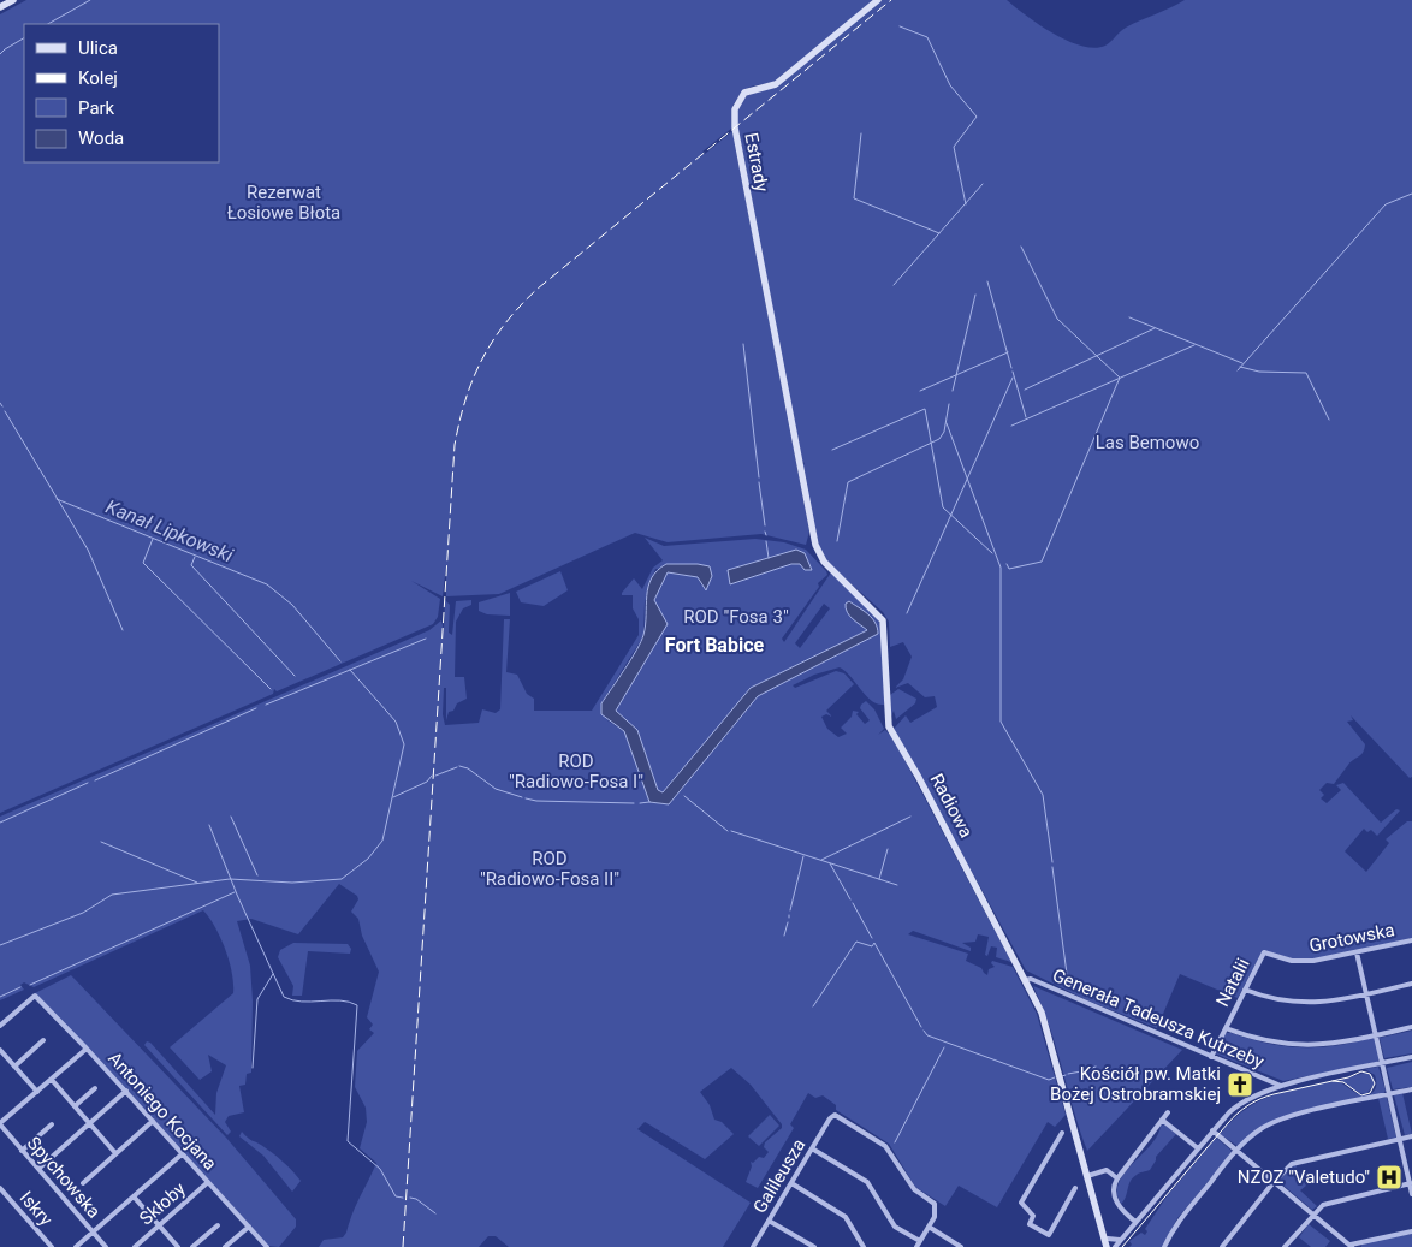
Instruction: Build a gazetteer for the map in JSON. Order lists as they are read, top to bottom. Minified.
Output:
{"streets":{"main road":["Estrady","Radiowa"],"street":["Grotowska","Natalii","Generała Tadeusza Kutrzeby","Antoniego Kocjana","Galileusza","Spychowska","Skłoby","Iskry"]},"crossings":[["Estrady","Radiowa"],["Radiowa","Generała Tadeusza Kutrzeby"],["Grotowska","Natalii"],["Natalii","Generała Tadeusza Kutrzeby"],["Antoniego Kocjana","Skłoby"]],"districts":["Fort Babice"],"water":["Kanał Lipkowski"],"parks":["Rezerwat Łosiowe Błota","Las Bemowo","ROD \"Fosa 3\"","ROD \"Radiowo-Fosa I\"","ROD \"Radiowo-Fosa II\""],"places":{"church":["Kościół pw. Matki Bożej Ostrobramskiej"],"hospital":["NZOZ \"Valetudo\""]},"legend":["Ulica","Kolej","Park","Woda"]}
